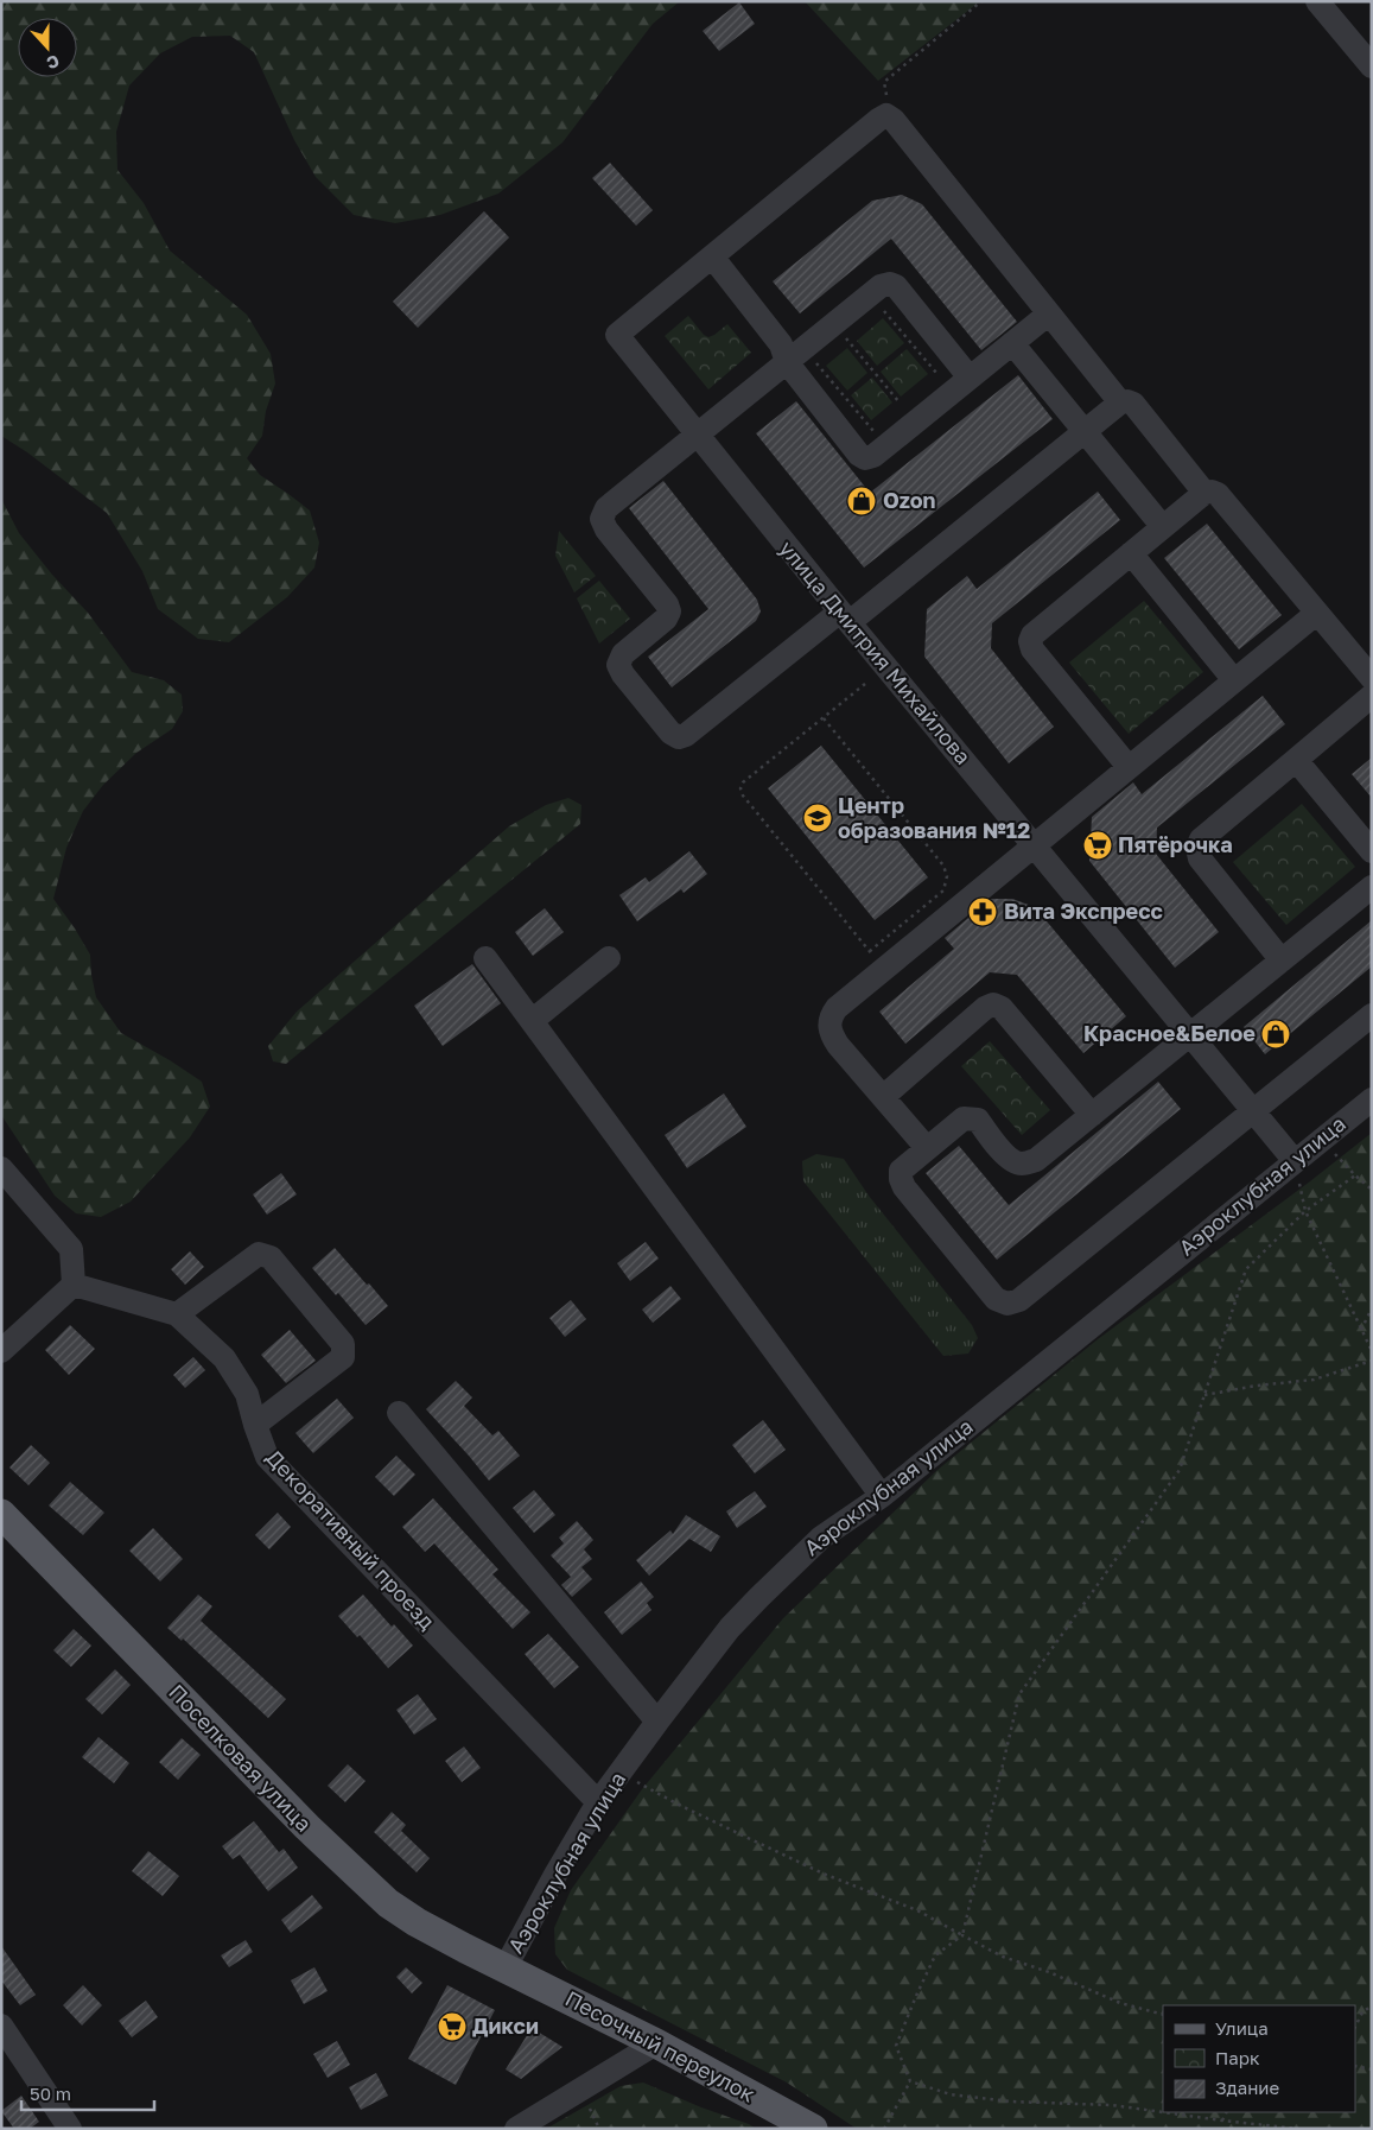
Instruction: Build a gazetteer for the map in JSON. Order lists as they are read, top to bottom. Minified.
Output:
{"streets":{"main road":["Поселковая улица","Песочный переулок"],"street":["улица Дмитрия Михайлова","Аэроклубная улица","Декоративный проезд"]},"crossings":[["улица Дмитрия Михайлова","Аэроклубная улица"],["Аэроклубная улица","Декоративный проезд"],["Аэроклубная улица","Поселковая улица"],["Аэроклубная улица","Песочный переулок"],["Поселковая улица","Песочный переулок"]],"places":{"shop":["Ozon","Красное&Белое"],"school or university":["Центр образования №12"],"supermarket":["Пятёрочка","Дикси"],"pharmacy":["Вита Экспресс"]},"legend":["Улица","Парк","Здание"],"scale_bar":"50 m","north":"bottom"}
